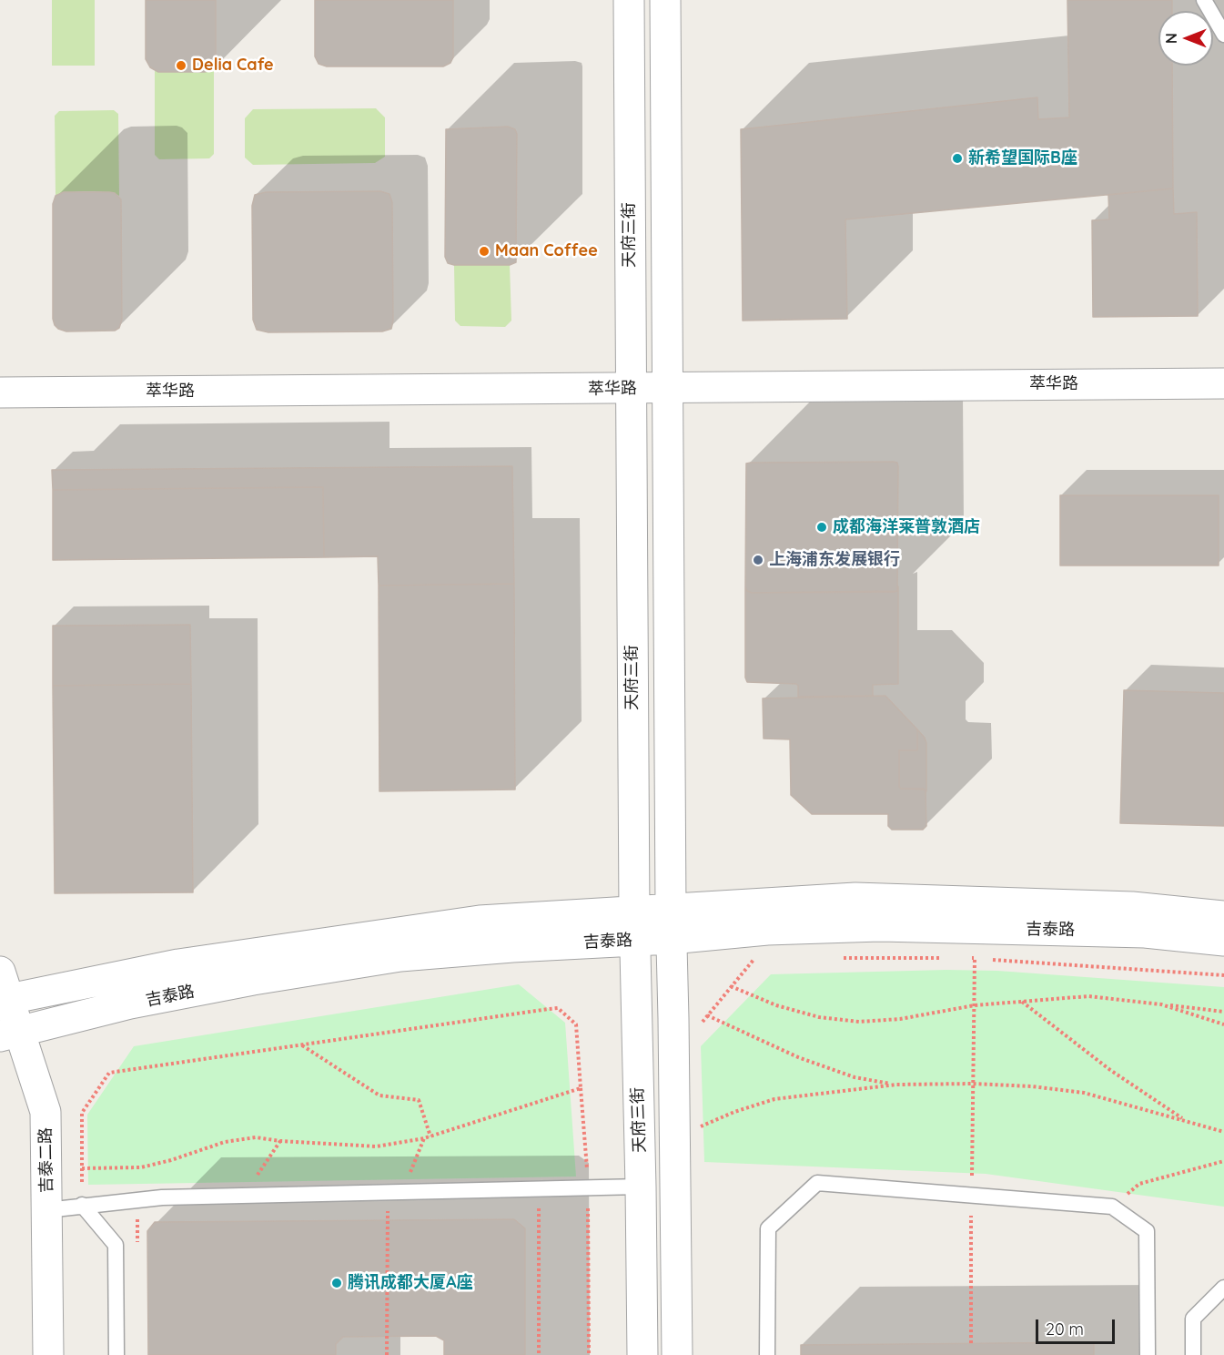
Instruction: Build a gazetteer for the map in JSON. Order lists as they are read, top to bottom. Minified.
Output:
{"streets":{"street":["天府三街","萃华路","吉泰路","吉泰二路"]},"crossings":[["天府三街","萃华路"],["天府三街","吉泰路"],["吉泰路","吉泰二路"]],"places":["Delia Cafe","新希望国际B座","Maan Coffee","成都海洋莱普敦酒店","上海浦东发展银行","腾讯成都大厦A座"],"scale_bar":"20 m","north":"left"}
